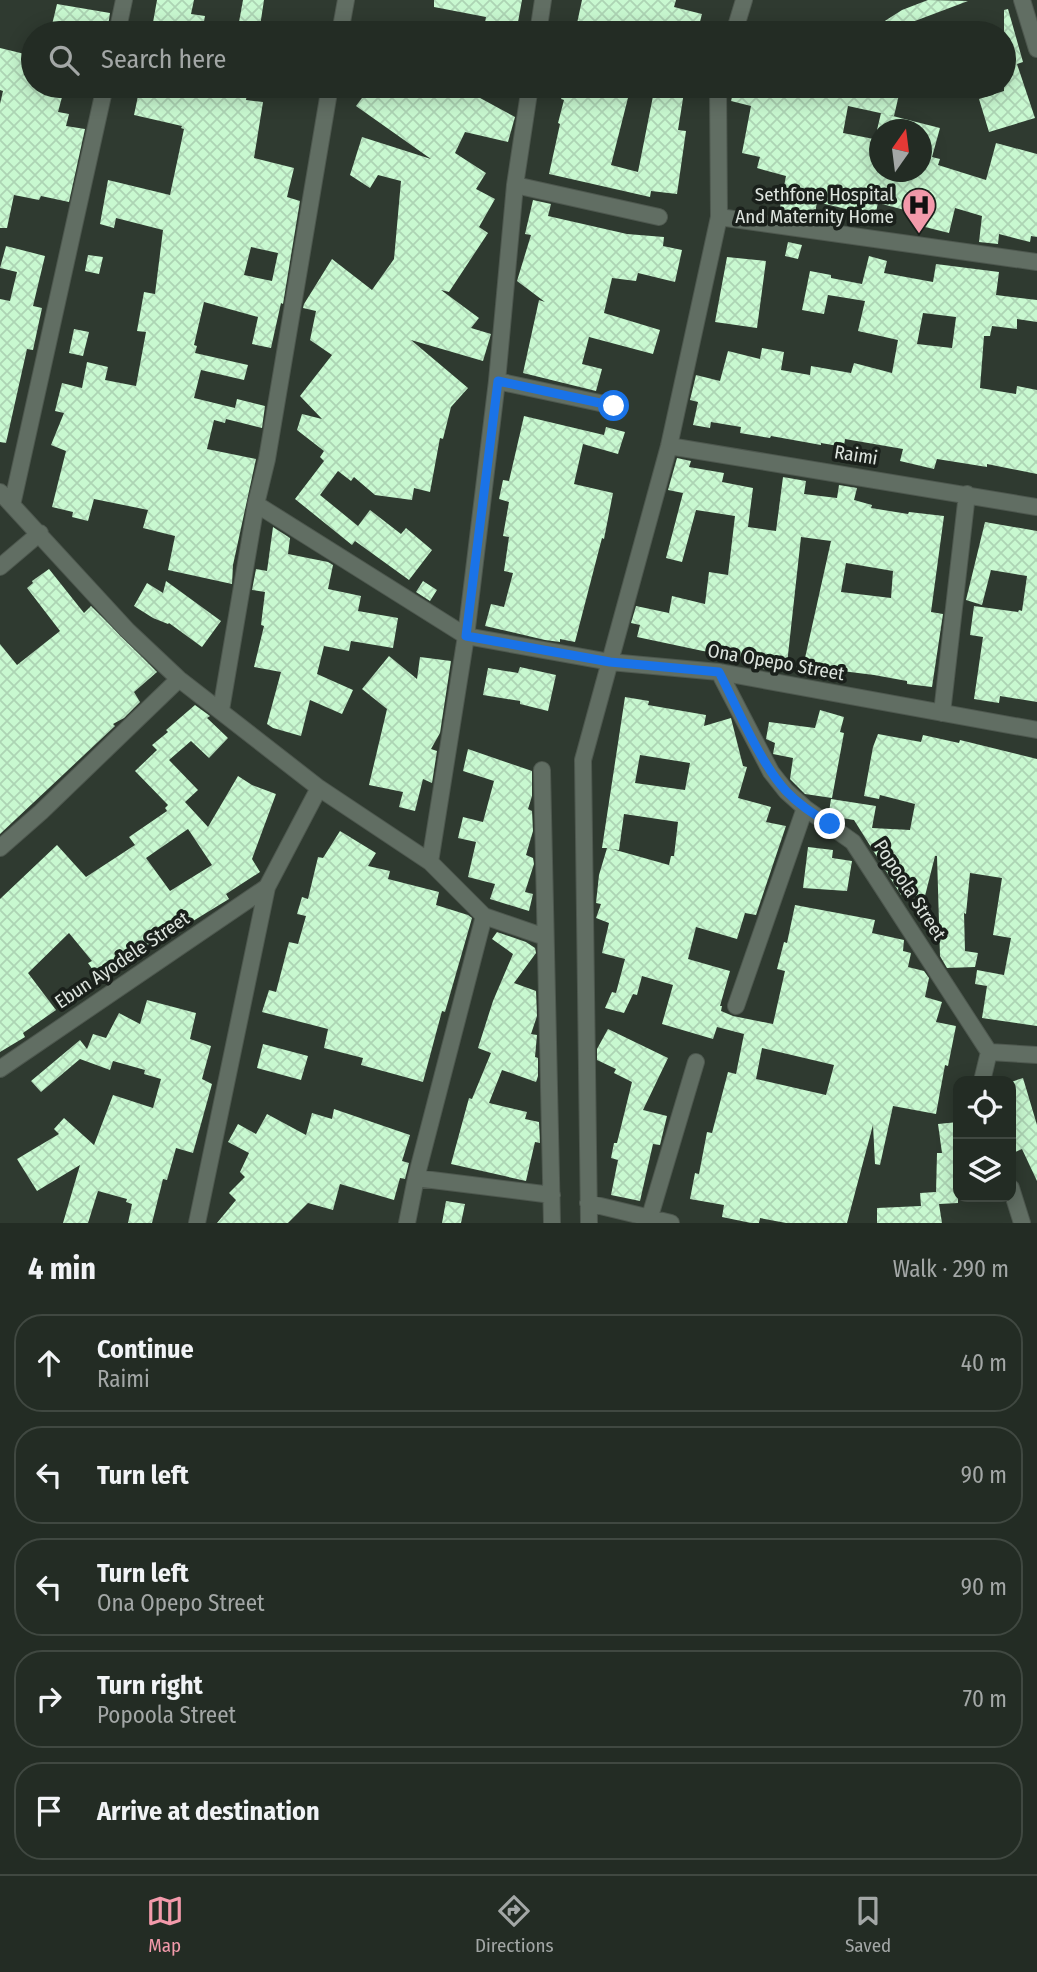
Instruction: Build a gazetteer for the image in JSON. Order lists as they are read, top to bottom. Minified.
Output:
{"streets":{"street":["Raimi","Ona Opepo Street","Popoola Street","Ebun Ayodele Street"]},"crossings":[["Ona Opepo Street","Popoola Street"]],"places":{"hospital":["Sethfone Hospital And Maternity Home"]},"north":"top","page":{"search":"Search here","heading":["4 min","Walk · 290 m"],"list":[["Continue","Raimi","40 m"],["Turn left","90 m"],["Turn left","Ona Opepo Street","90 m"],["Turn right","Popoola Street","70 m"],"Arrive at destination"],"nav":["Map","Directions","Saved"]}}
